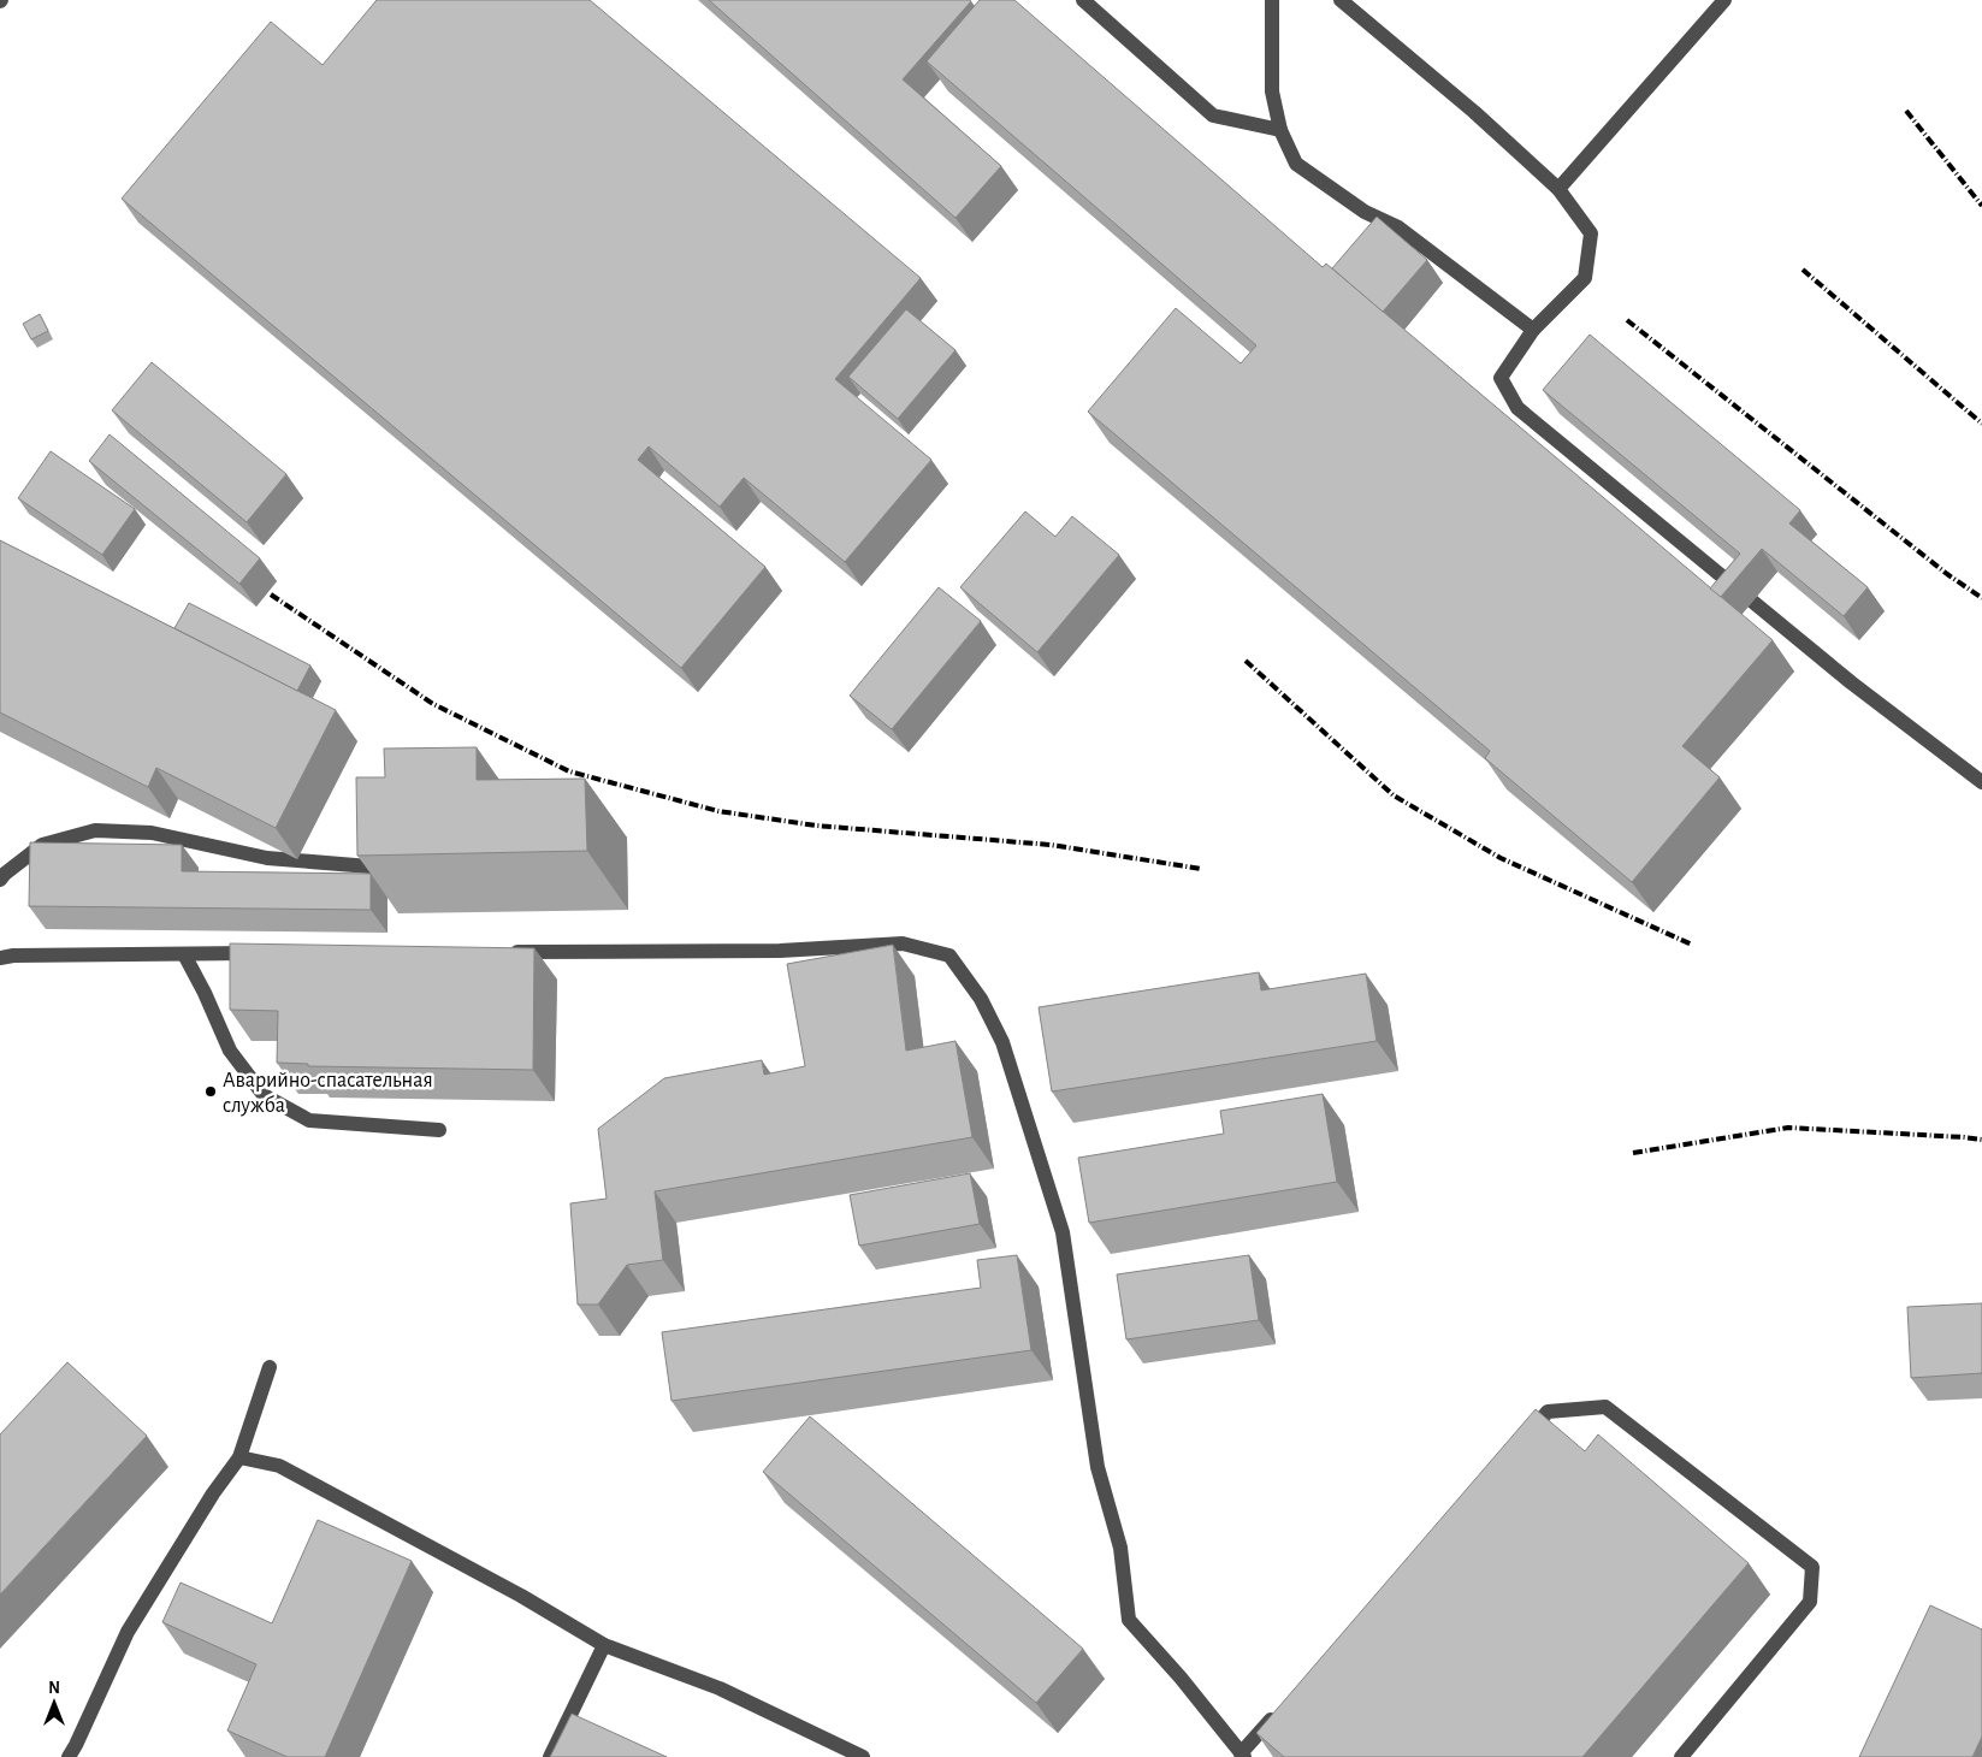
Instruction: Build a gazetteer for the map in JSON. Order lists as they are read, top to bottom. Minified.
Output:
{"places":["Аварийно-спасательная служба"],"north":"top"}
